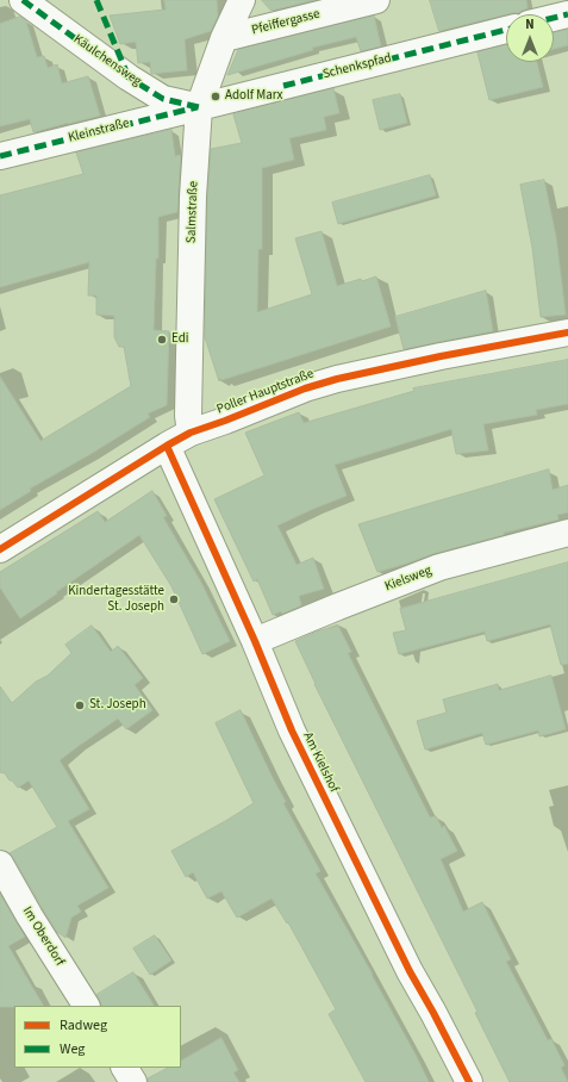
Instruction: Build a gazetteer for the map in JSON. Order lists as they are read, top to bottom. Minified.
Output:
{"streets":{"street":["Pfeiffergasse","Käulchensweg","Schenkspfad","Kleinstraße","Salmstraße","Poller Hauptstraße","Kielsweg","Am Kielshof","Im Oberdorf"]},"crossings":[["Pfeiffergasse","Salmstraße"],["Käulchensweg","Schenkspfad"],["Käulchensweg","Kleinstraße"],["Käulchensweg","Salmstraße"],["Schenkspfad","Kleinstraße"],["Schenkspfad","Salmstraße"],["Kleinstraße","Salmstraße"],["Salmstraße","Poller Hauptstraße"],["Poller Hauptstraße","Am Kielshof"],["Kielsweg","Am Kielshof"]],"places":["Adolf Marx","Edi","Kindertagesstätte St. Joseph","St. Joseph"],"legend":["Radweg","Weg"],"north":"top"}
